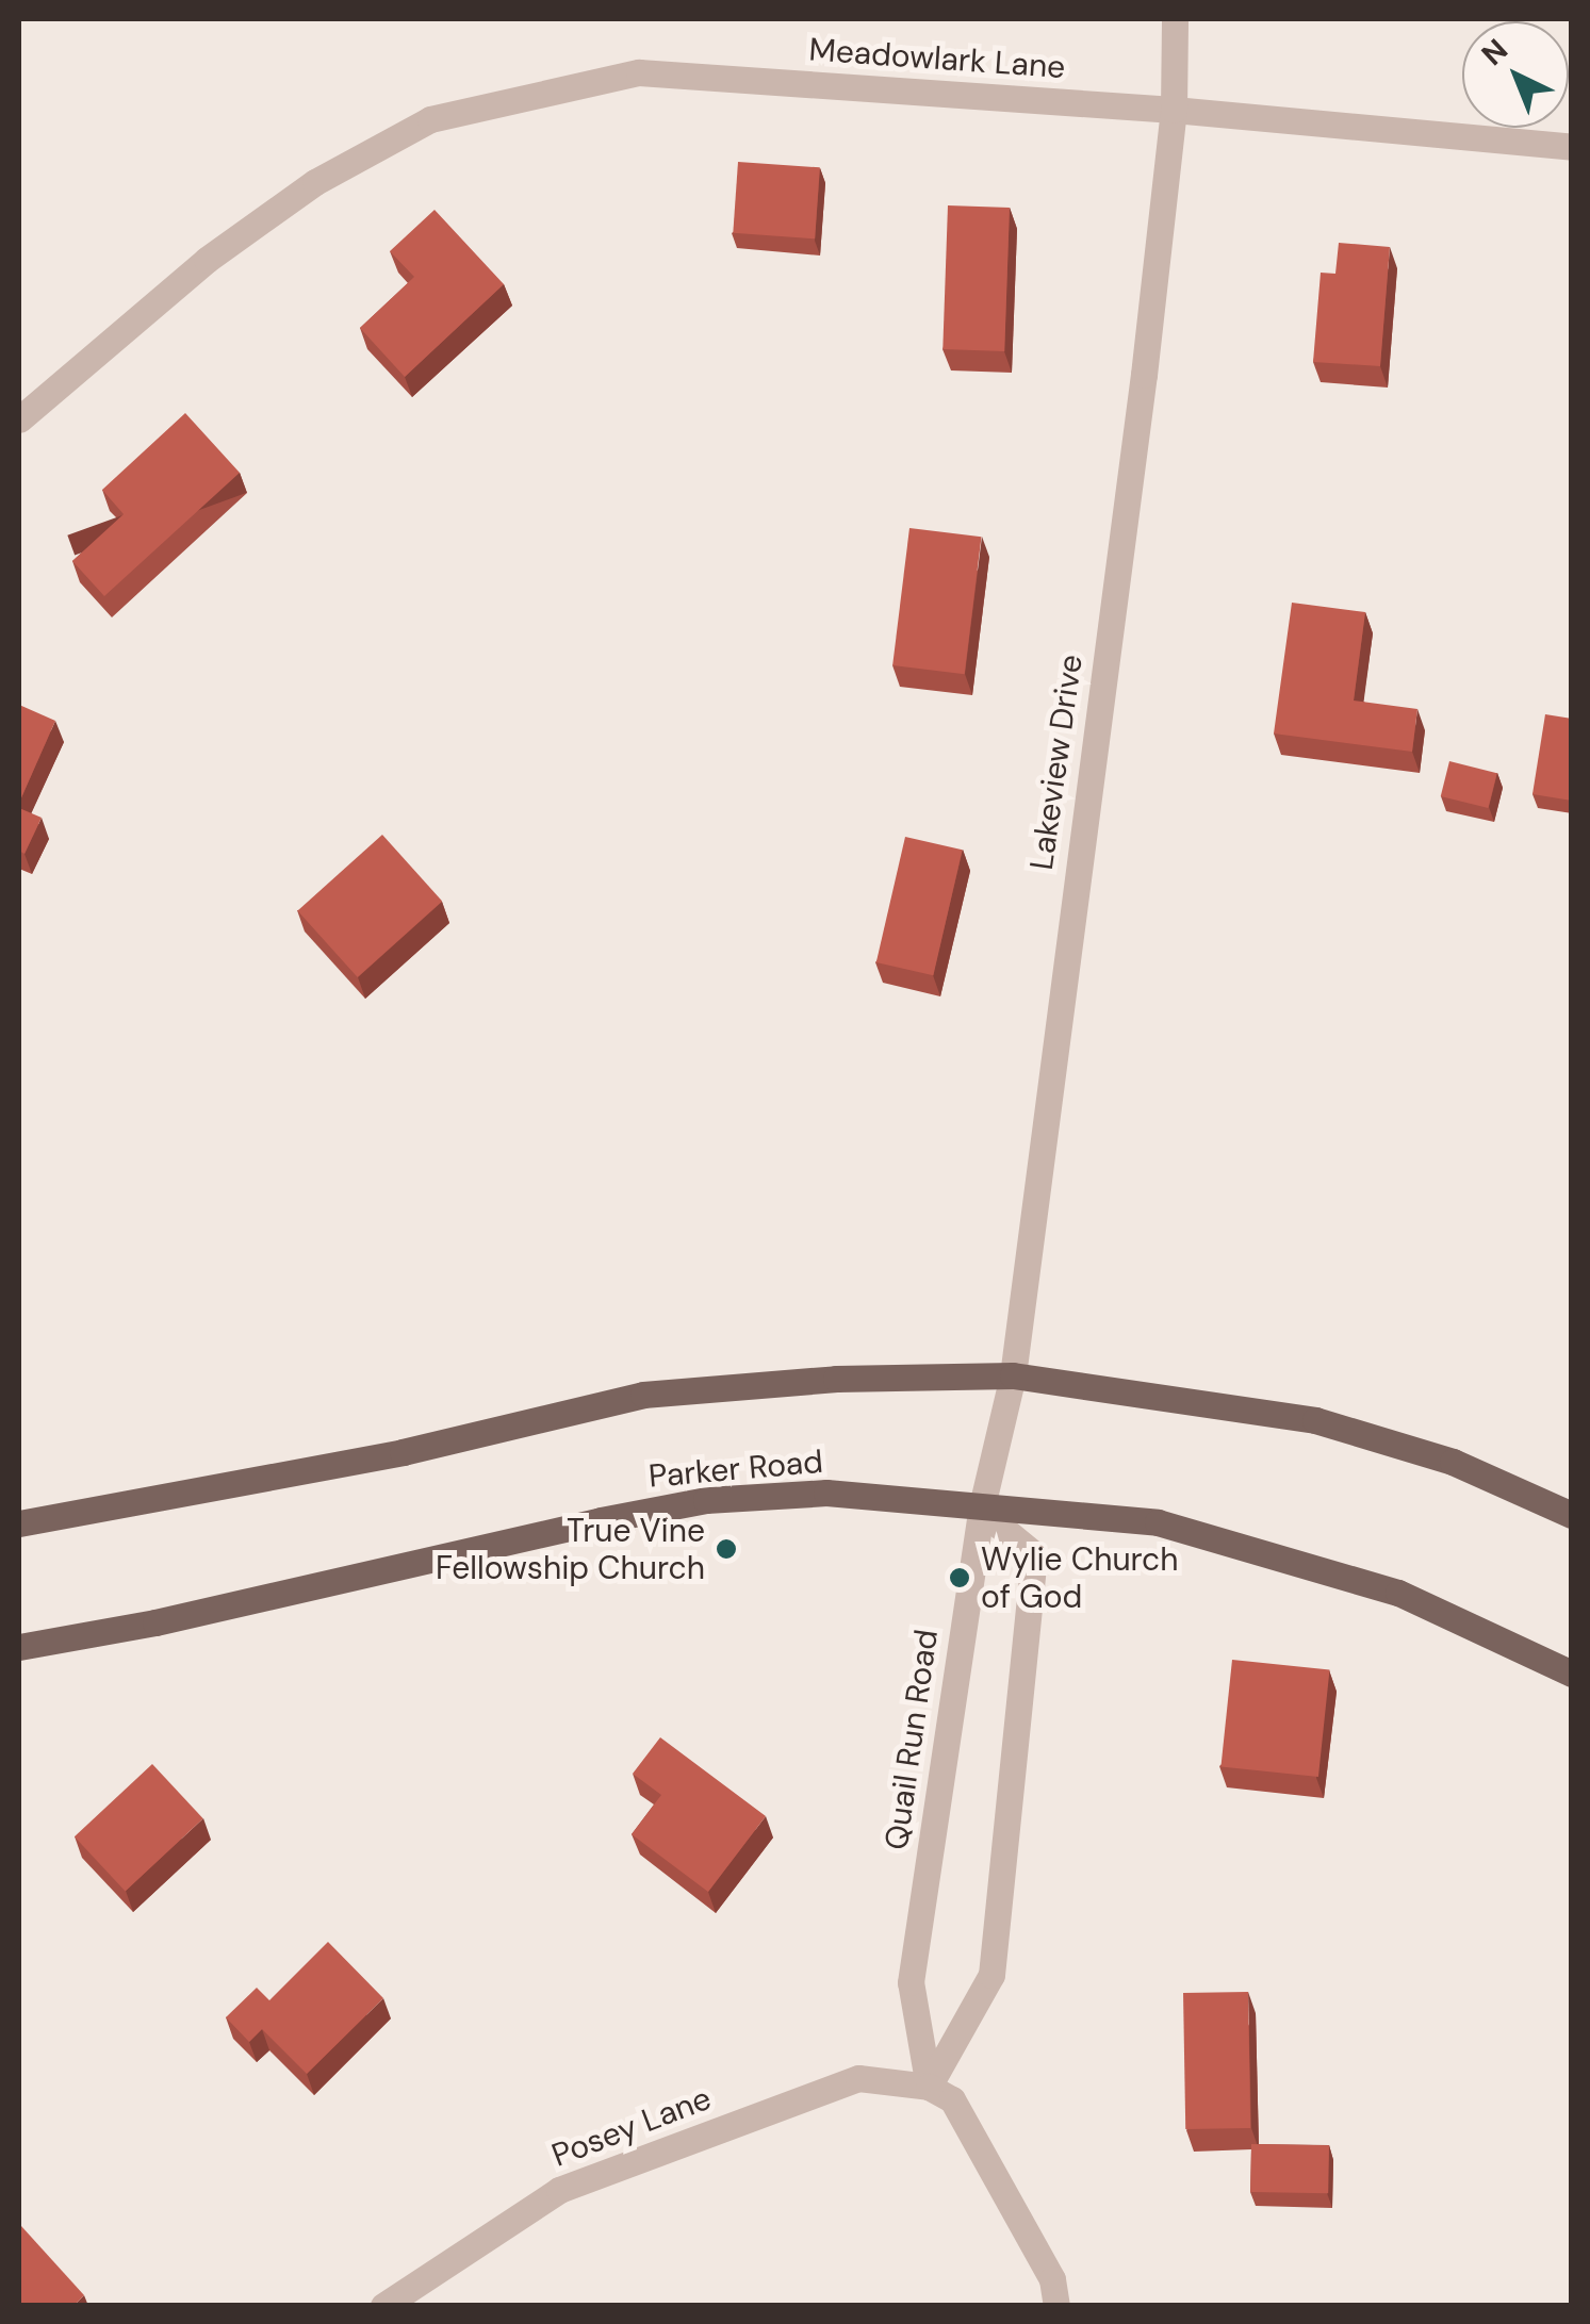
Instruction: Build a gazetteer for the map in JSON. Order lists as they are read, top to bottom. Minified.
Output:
{"streets":{"main road":["Parker Road"],"street":["Meadowlark Lane","Lakeview Drive","Quail Run Road","Posey Lane"]},"crossings":[["Meadowlark Lane","Lakeview Drive"],["Lakeview Drive","Parker Road"],["Lakeview Drive","Quail Run Road"],["Parker Road","Quail Run Road"],["Quail Run Road","Posey Lane"]],"places":["True Vine Fellowship Church","Wylie Church of God"],"north":"top left"}
